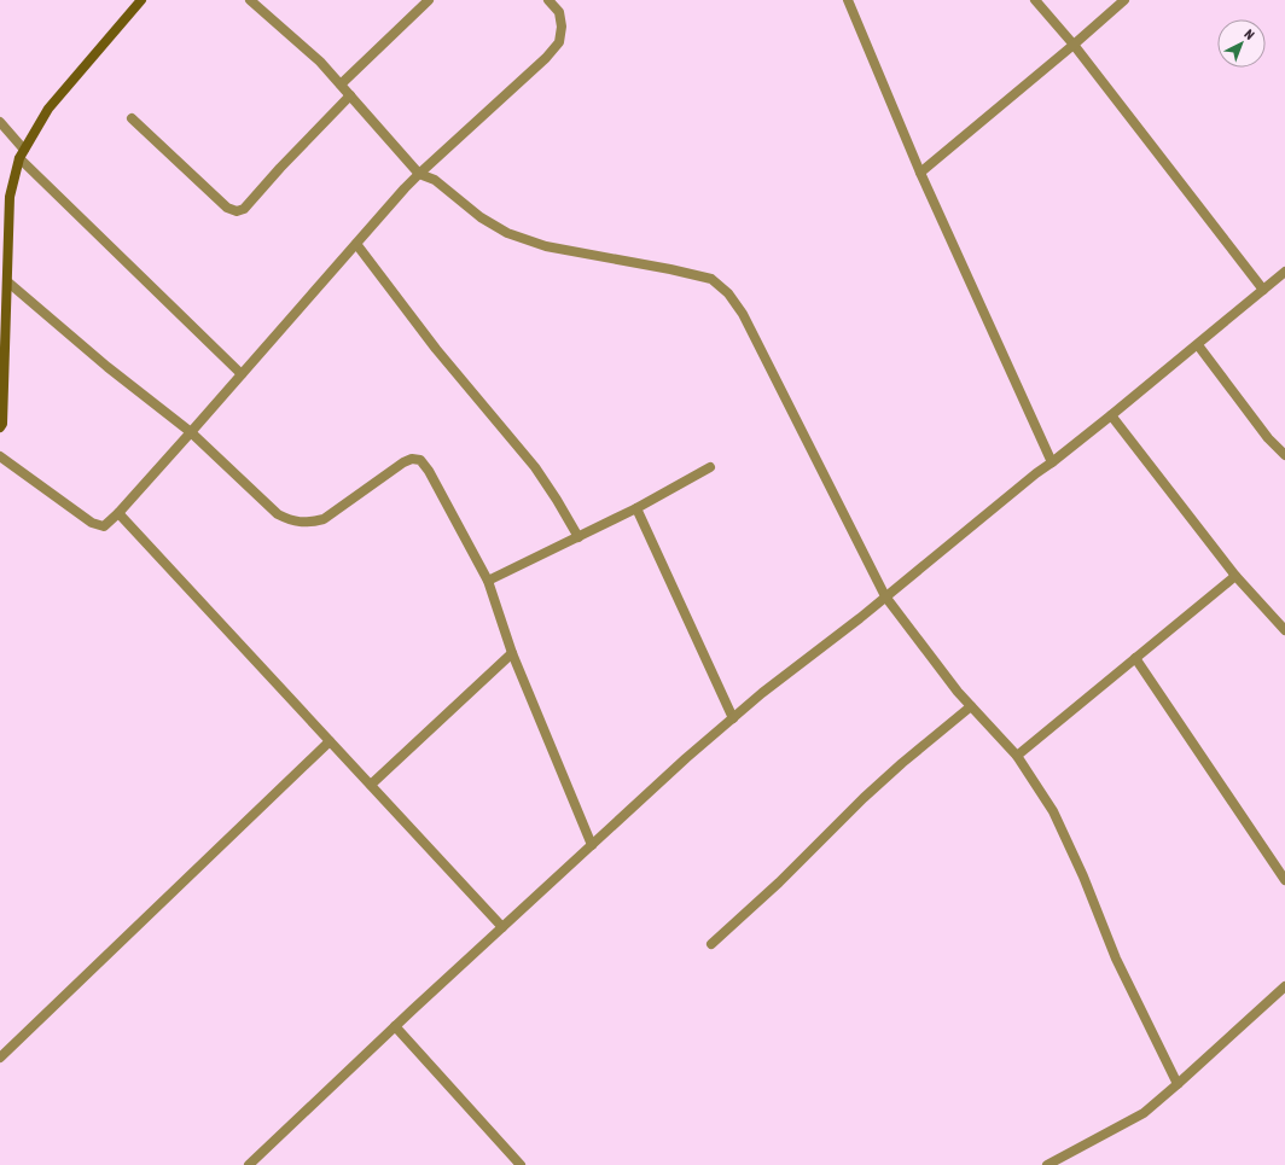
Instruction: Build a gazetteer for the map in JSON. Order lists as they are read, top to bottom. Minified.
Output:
{"north":"top right"}
